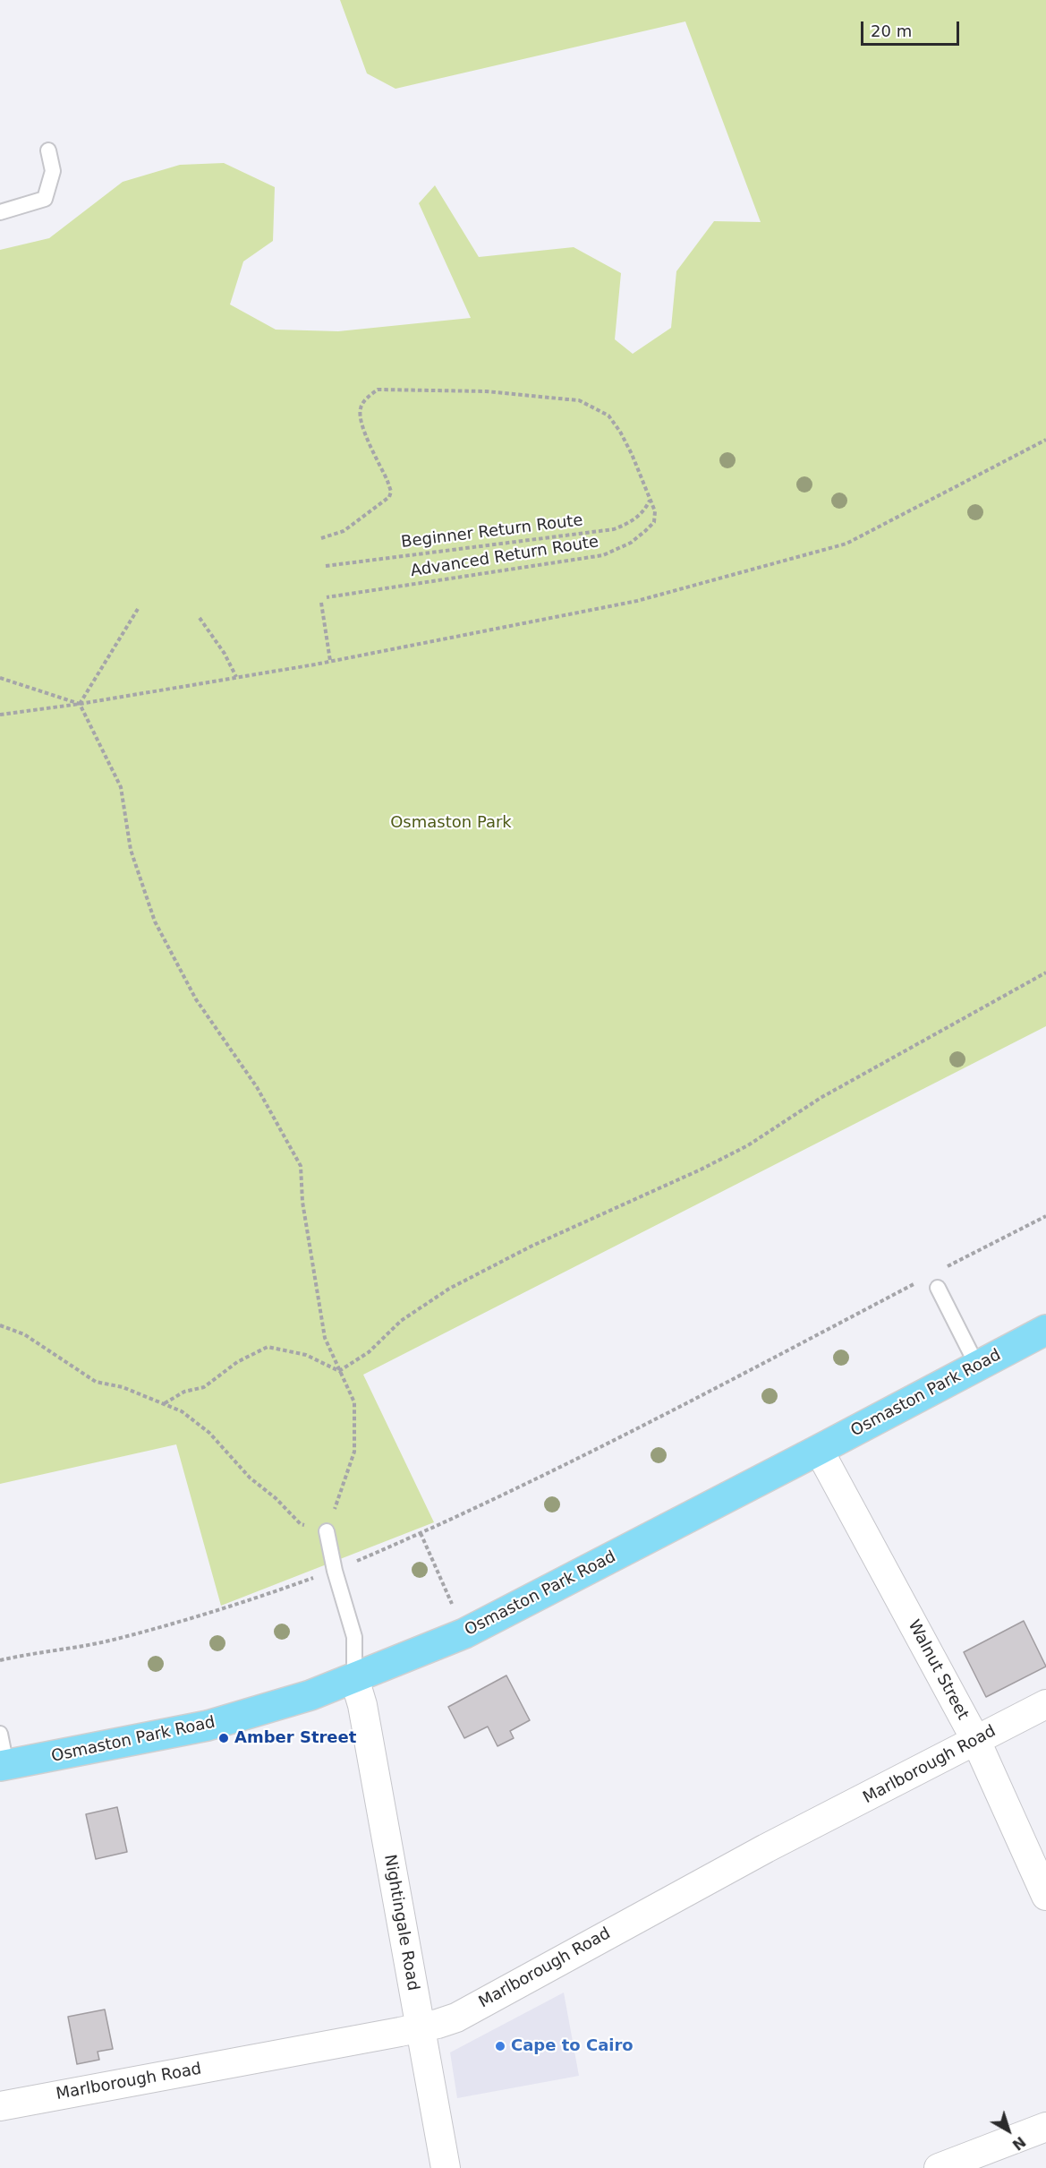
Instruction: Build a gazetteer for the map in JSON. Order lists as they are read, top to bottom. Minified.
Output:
{"streets":{"highway":["Osmaston Park Road"],"street":["Walnut Street","Marlborough Road","Nightingale Road"],"path":["Beginner Return Route","Advanced Return Route"]},"crossings":[["Beginner Return Route","Advanced Return Route"],["Osmaston Park Road","Walnut Street"],["Osmaston Park Road","Nightingale Road"],["Walnut Street","Marlborough Road"],["Marlborough Road","Nightingale Road"]],"parks":["Osmaston Park"],"places":["Amber Street","Cape to Cairo"],"scale_bar":"20 m","north":"bottom right"}
